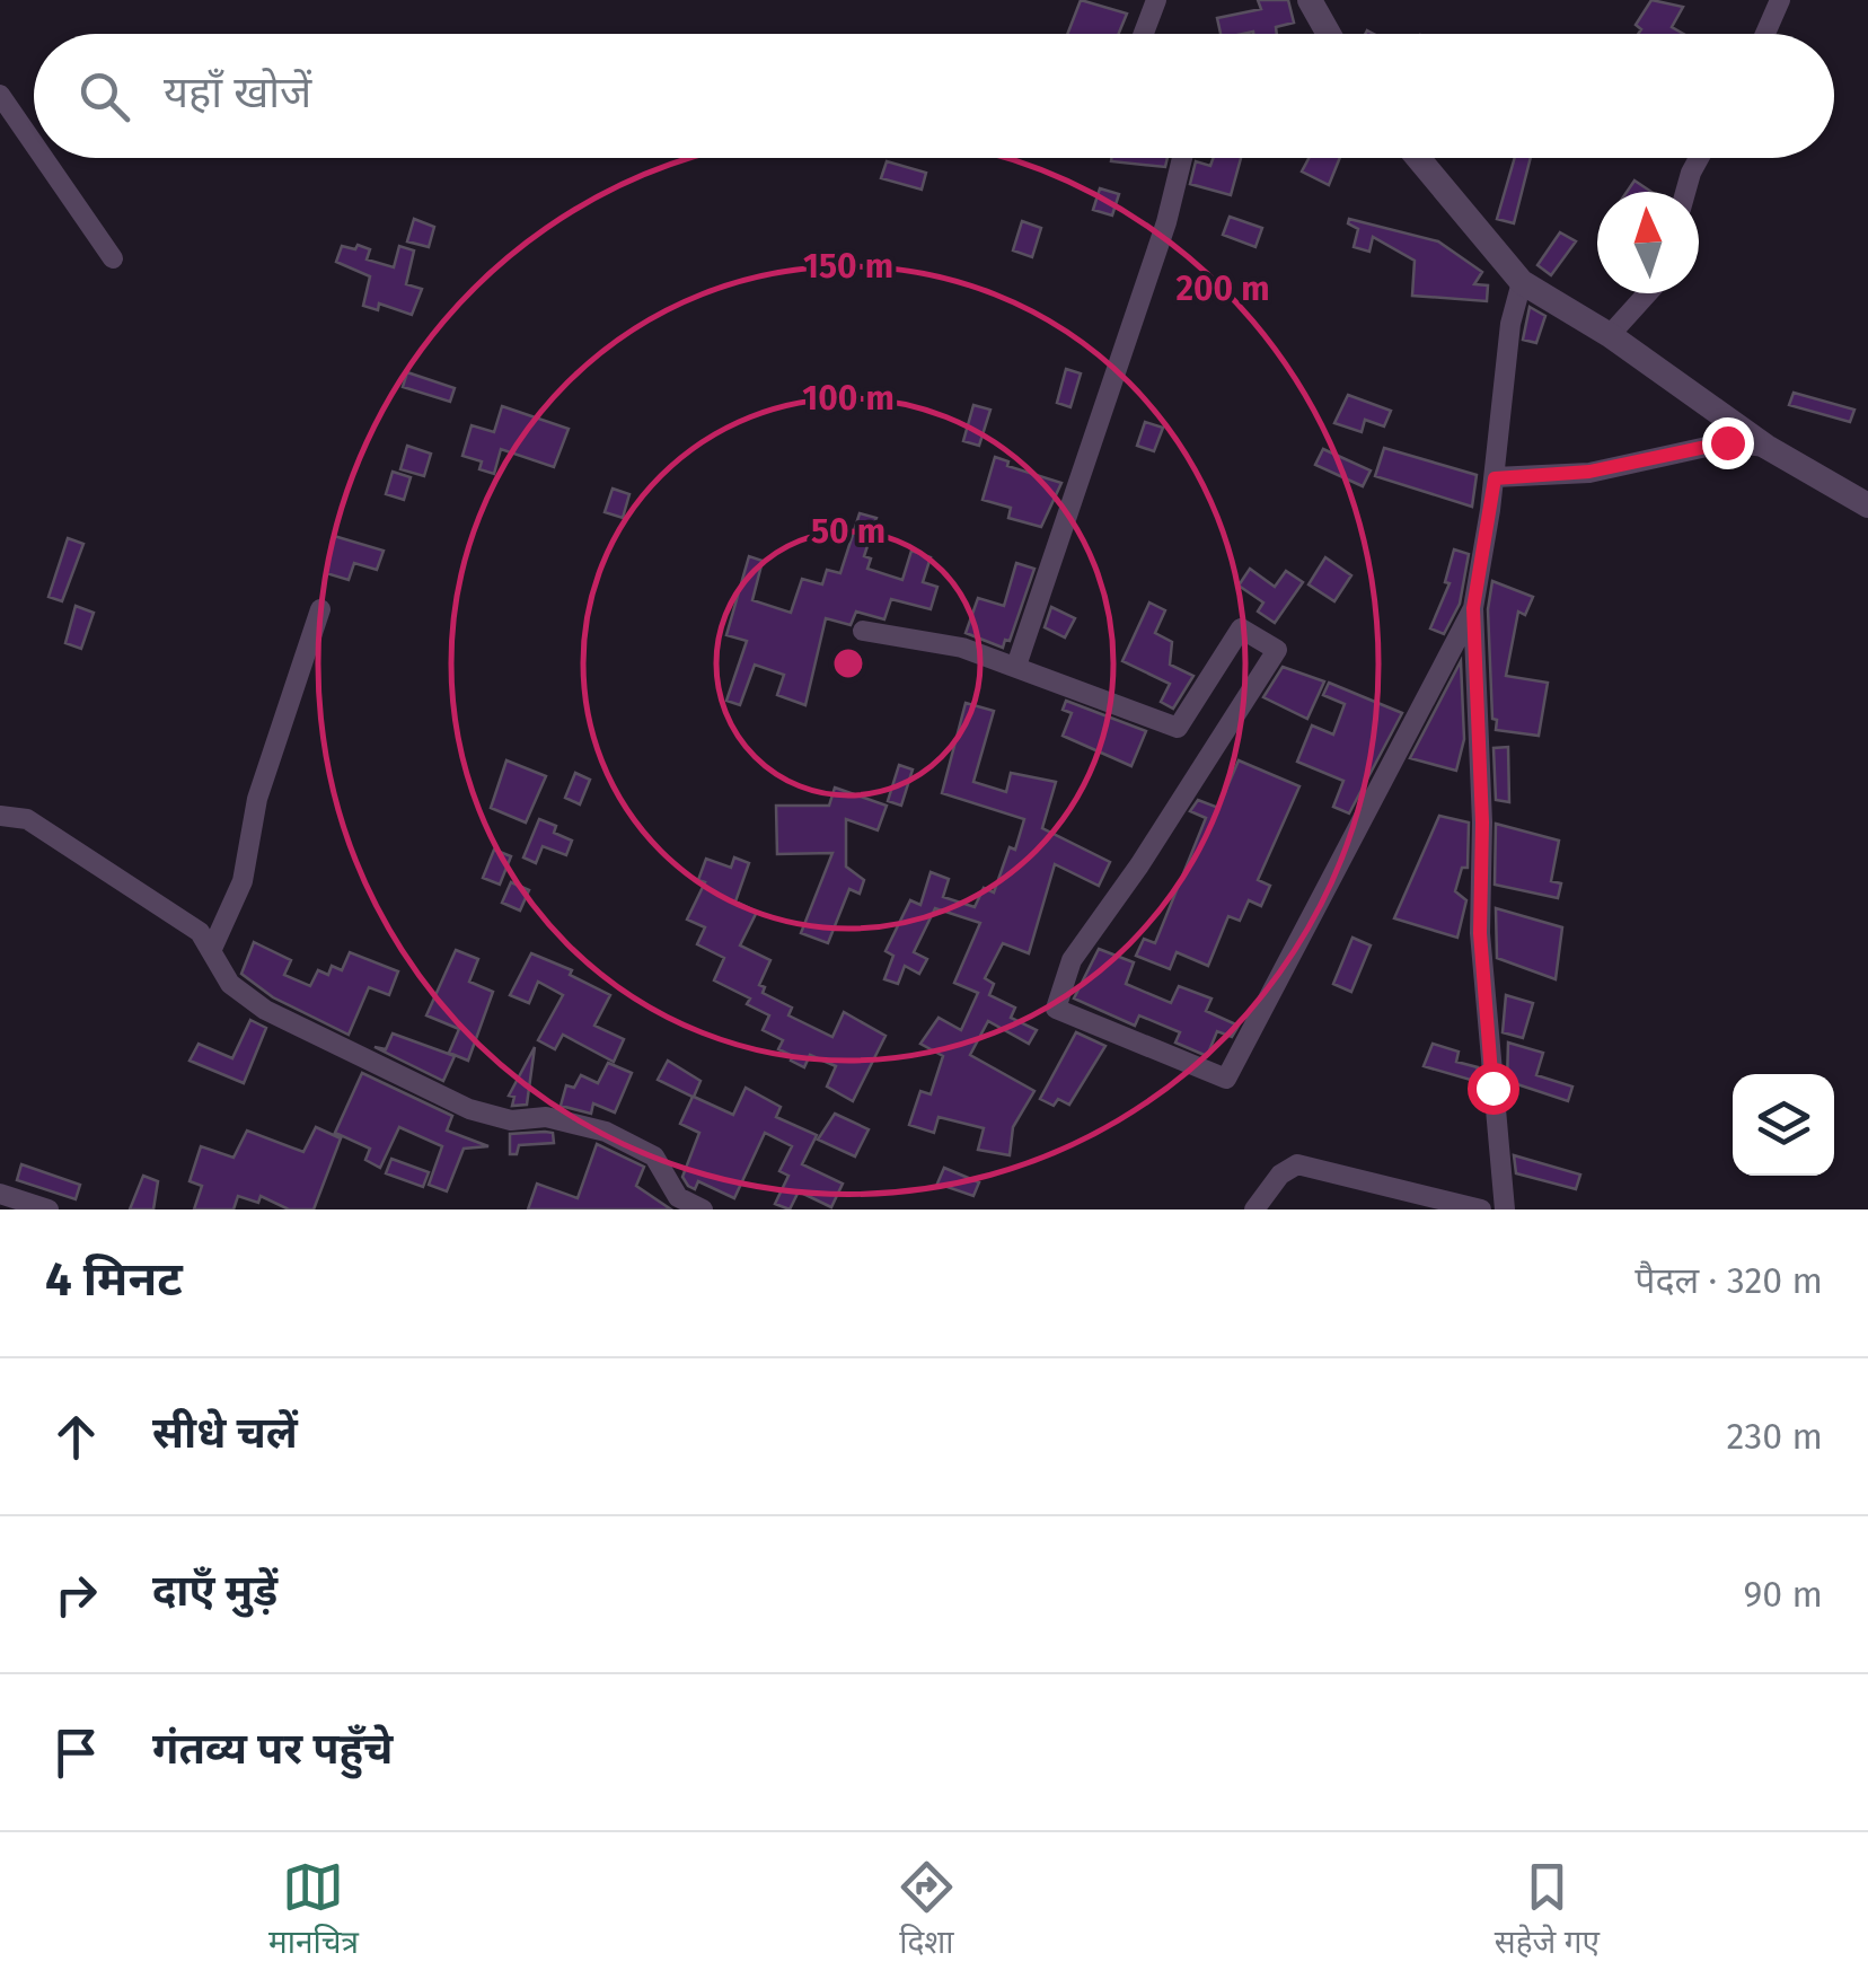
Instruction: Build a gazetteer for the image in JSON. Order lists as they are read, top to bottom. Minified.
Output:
{"north":"top","page":{"search":"यहाँ खोजें","heading":["4 मिनट","पैदल · 320 m"],"list":[["सीधे चलें","230 m"],["दाएँ मुड़ें","90 m"],"गंतव्य पर पहुँचे"],"nav":["मानचित्र","दिशा","सहेजे गए"]},"rings":["150 m","200 m","100 m","50 m"]}
